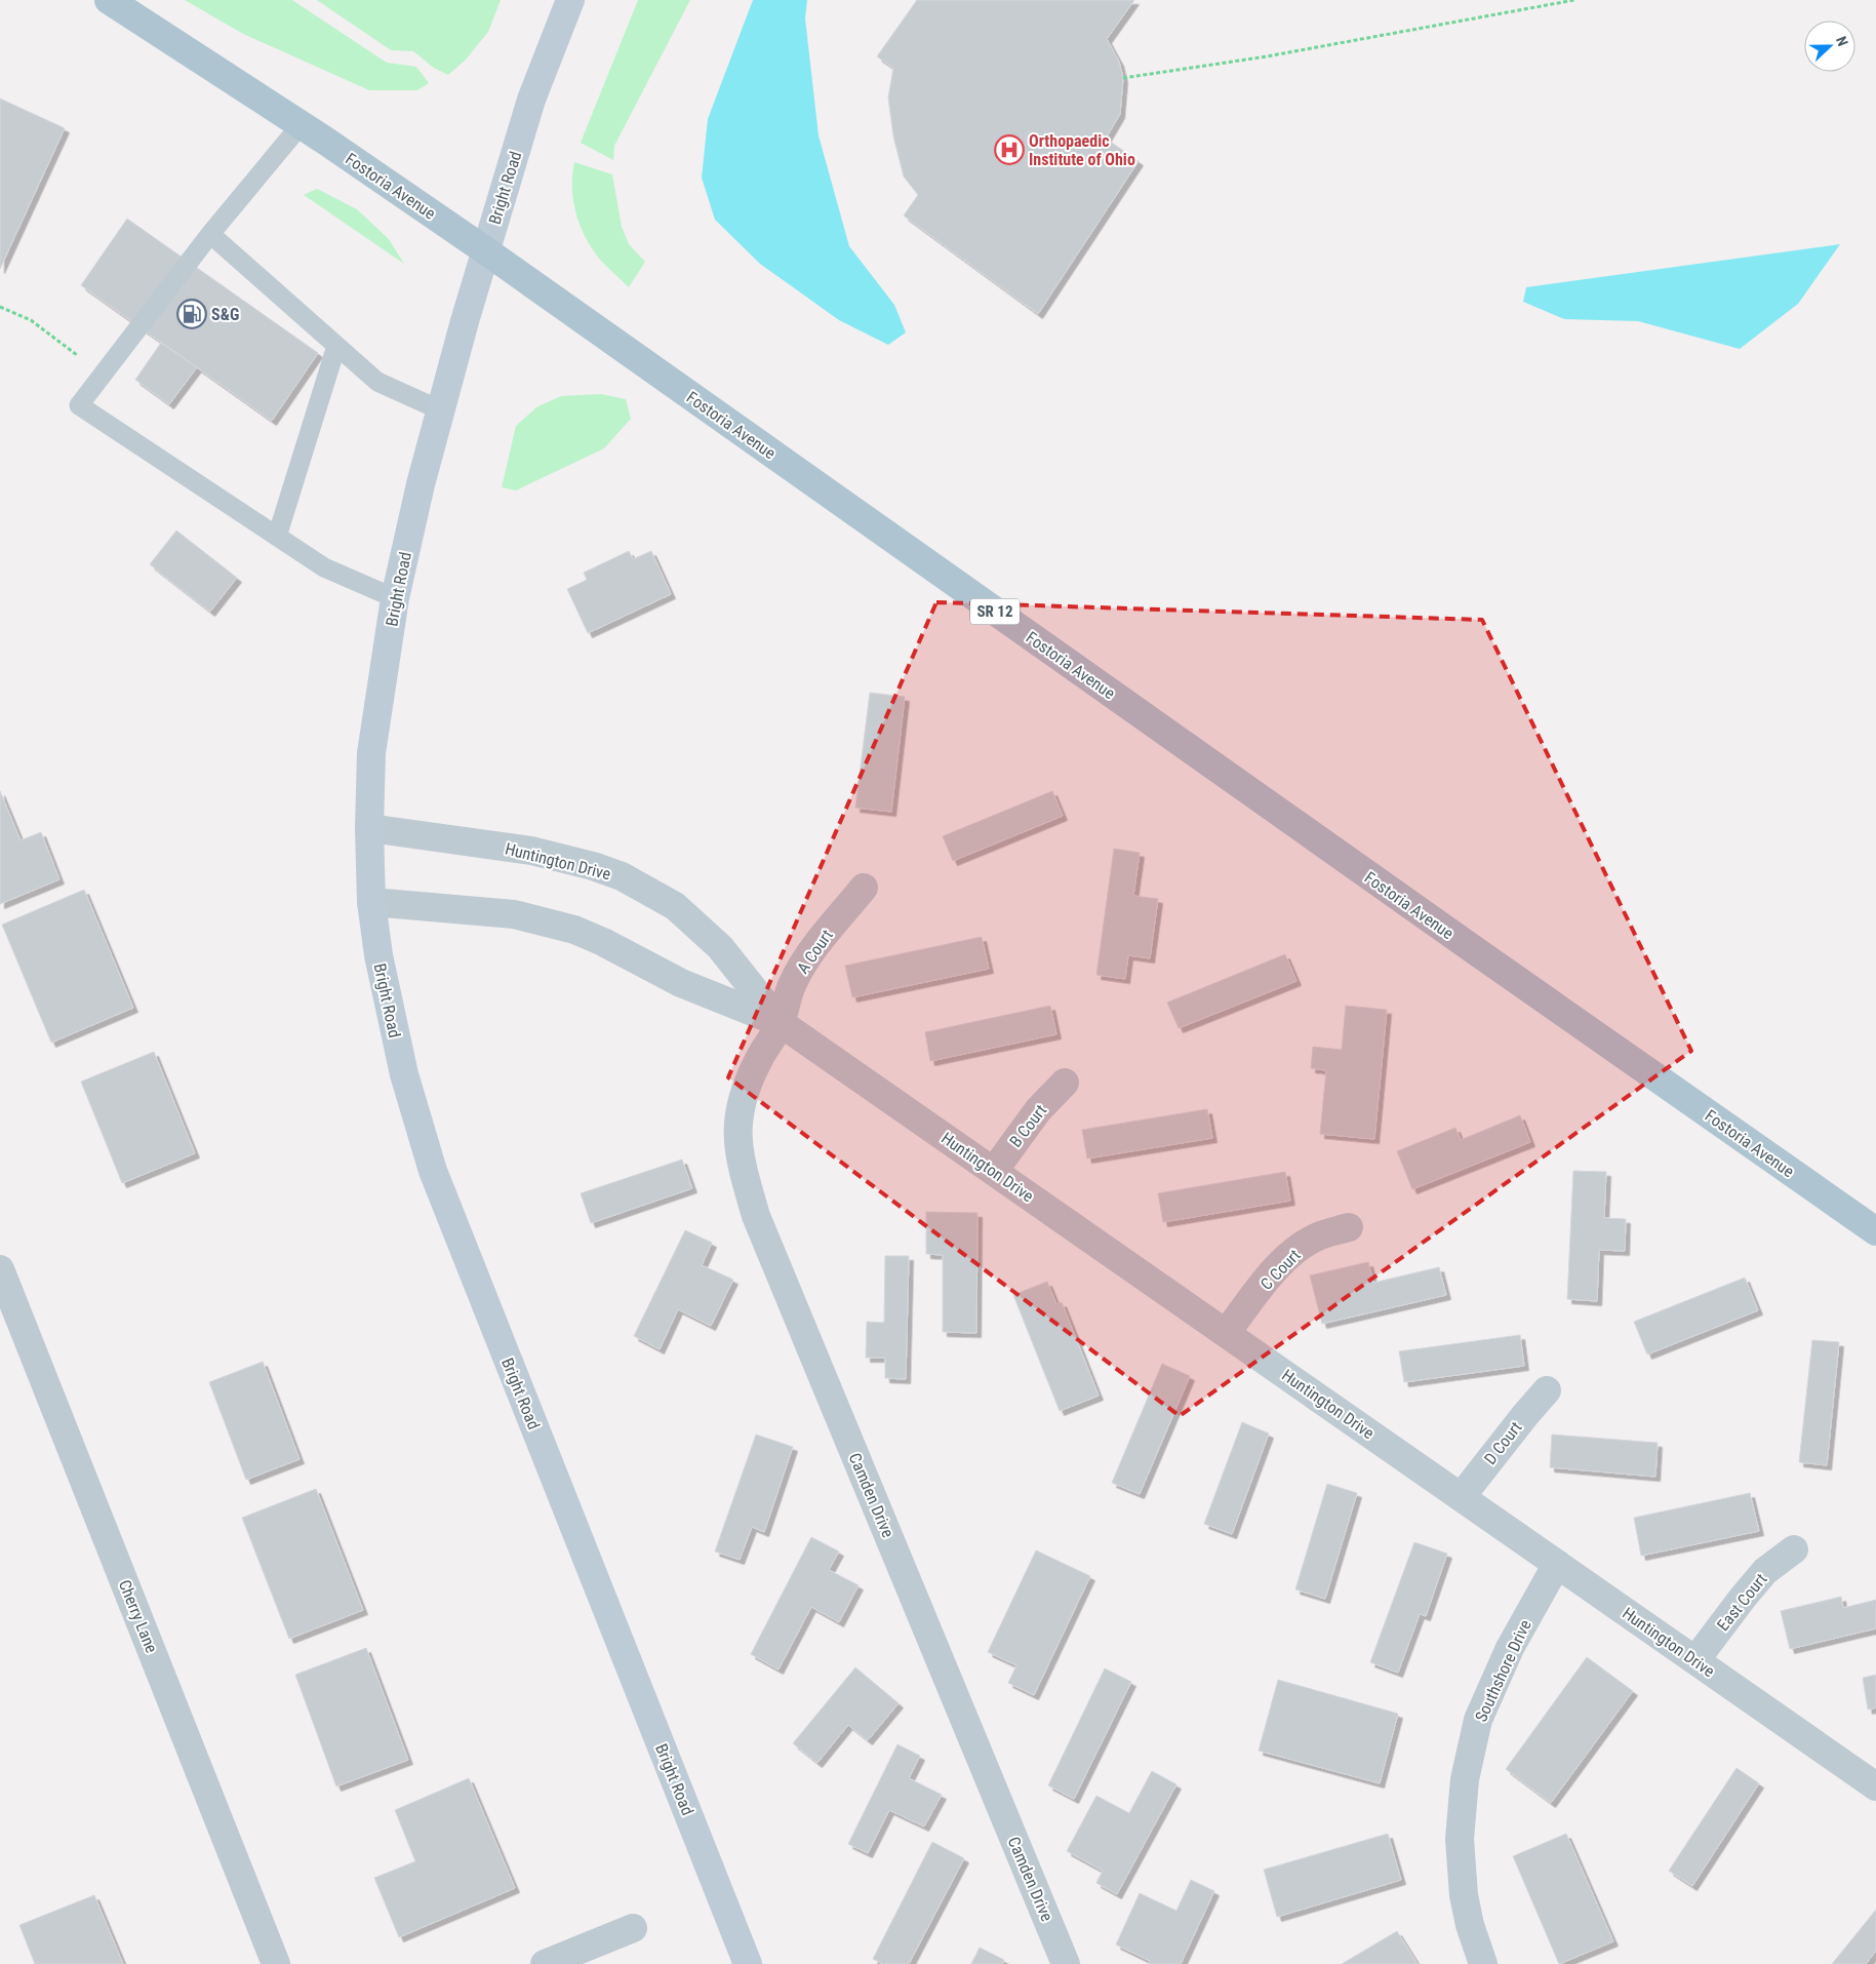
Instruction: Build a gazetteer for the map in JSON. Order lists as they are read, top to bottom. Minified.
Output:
{"streets":{"main road":["Fostoria Avenue","Bright Road","SR 12"],"street":["Huntington Drive","A Court","B Court","C Court","D Court","Camden Drive","East Court","Cherry Lane","Southshore Drive"]},"crossings":[["Fostoria Avenue","Bright Road"],["Bright Road","Huntington Drive"],["Huntington Drive","A Court"],["Huntington Drive","B Court"],["Huntington Drive","C Court"],["Huntington Drive","D Court"],["Huntington Drive","Camden Drive"],["Huntington Drive","East Court"],["Huntington Drive","Southshore Drive"],["A Court","Camden Drive"]],"places":{"hospital":["Orthopaedic Institute of Ohio"],"fuel station":["S&G"]},"north":"right"}
